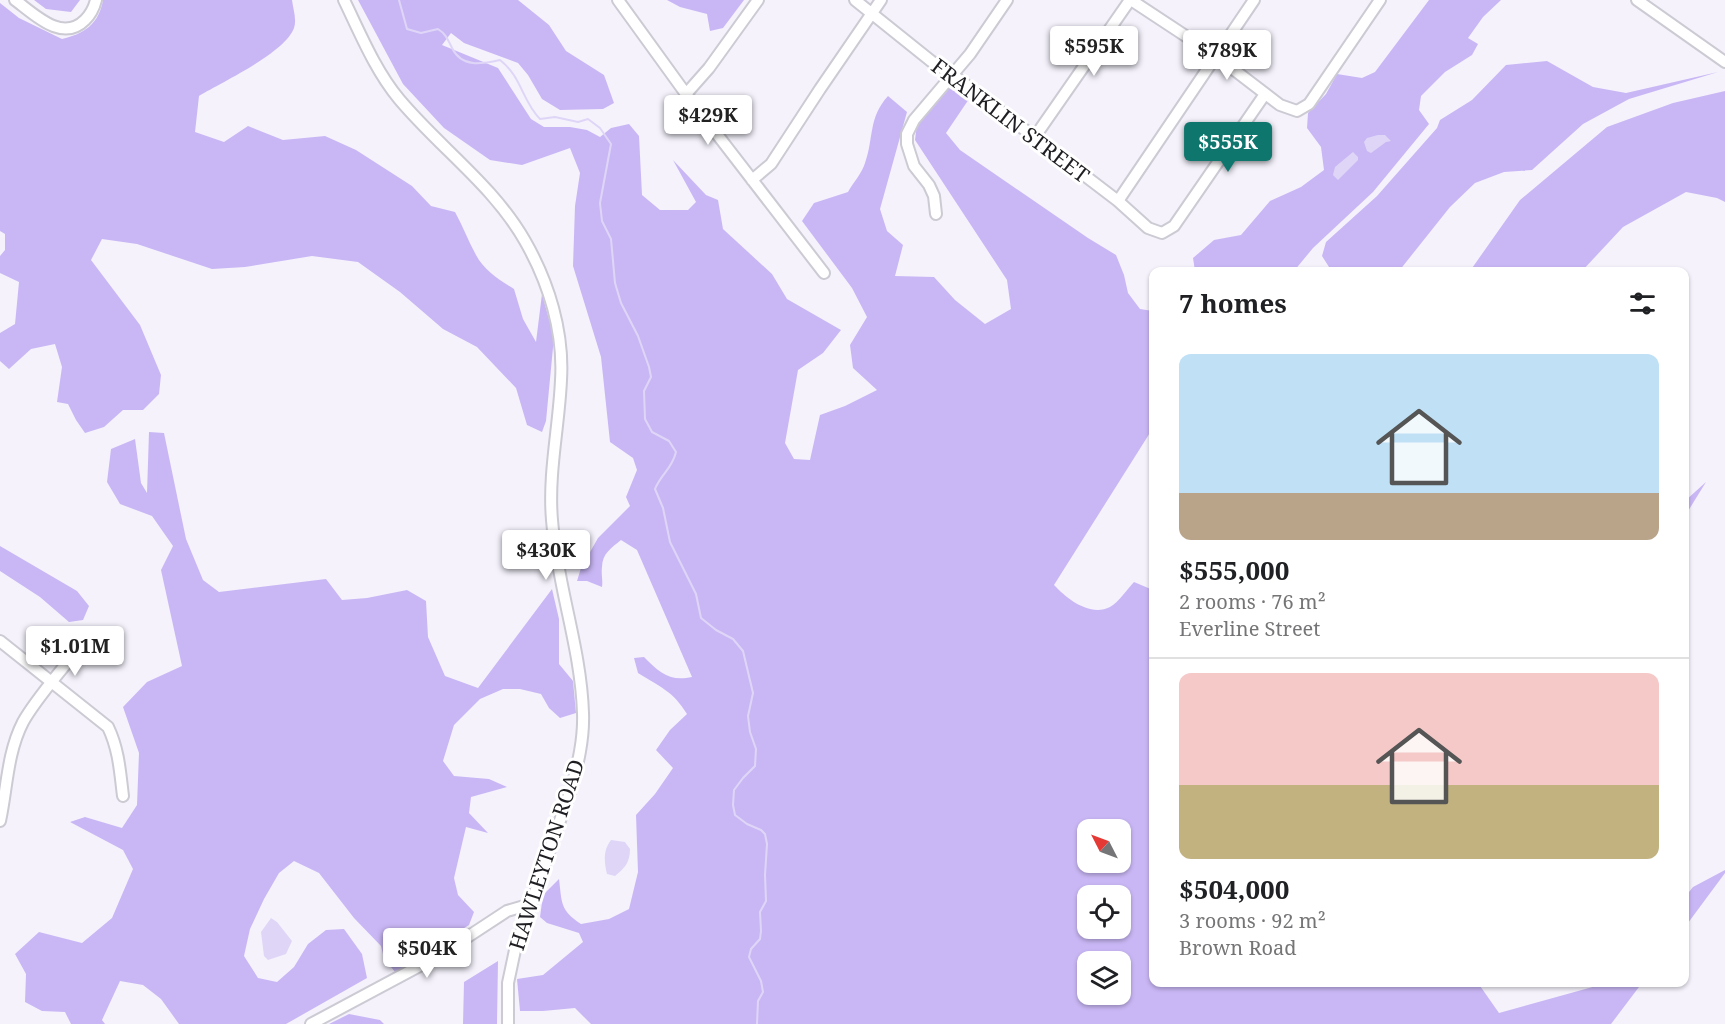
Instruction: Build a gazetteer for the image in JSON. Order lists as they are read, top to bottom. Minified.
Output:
{"streets":{"street":["FRANKLIN STREET","HAWLEYTON ROAD"]},"north":"top left","page":{"price":["$595K","$789K","$429K","$555K","$430K","$1.01M","$504K"],"heading":"7 homes","list":[{"name":"$555,000","note":"2 rooms · 76 m² · Everline Street"},{"name":"$504,000","note":"3 rooms · 92 m² · Brown Road"}]}}
